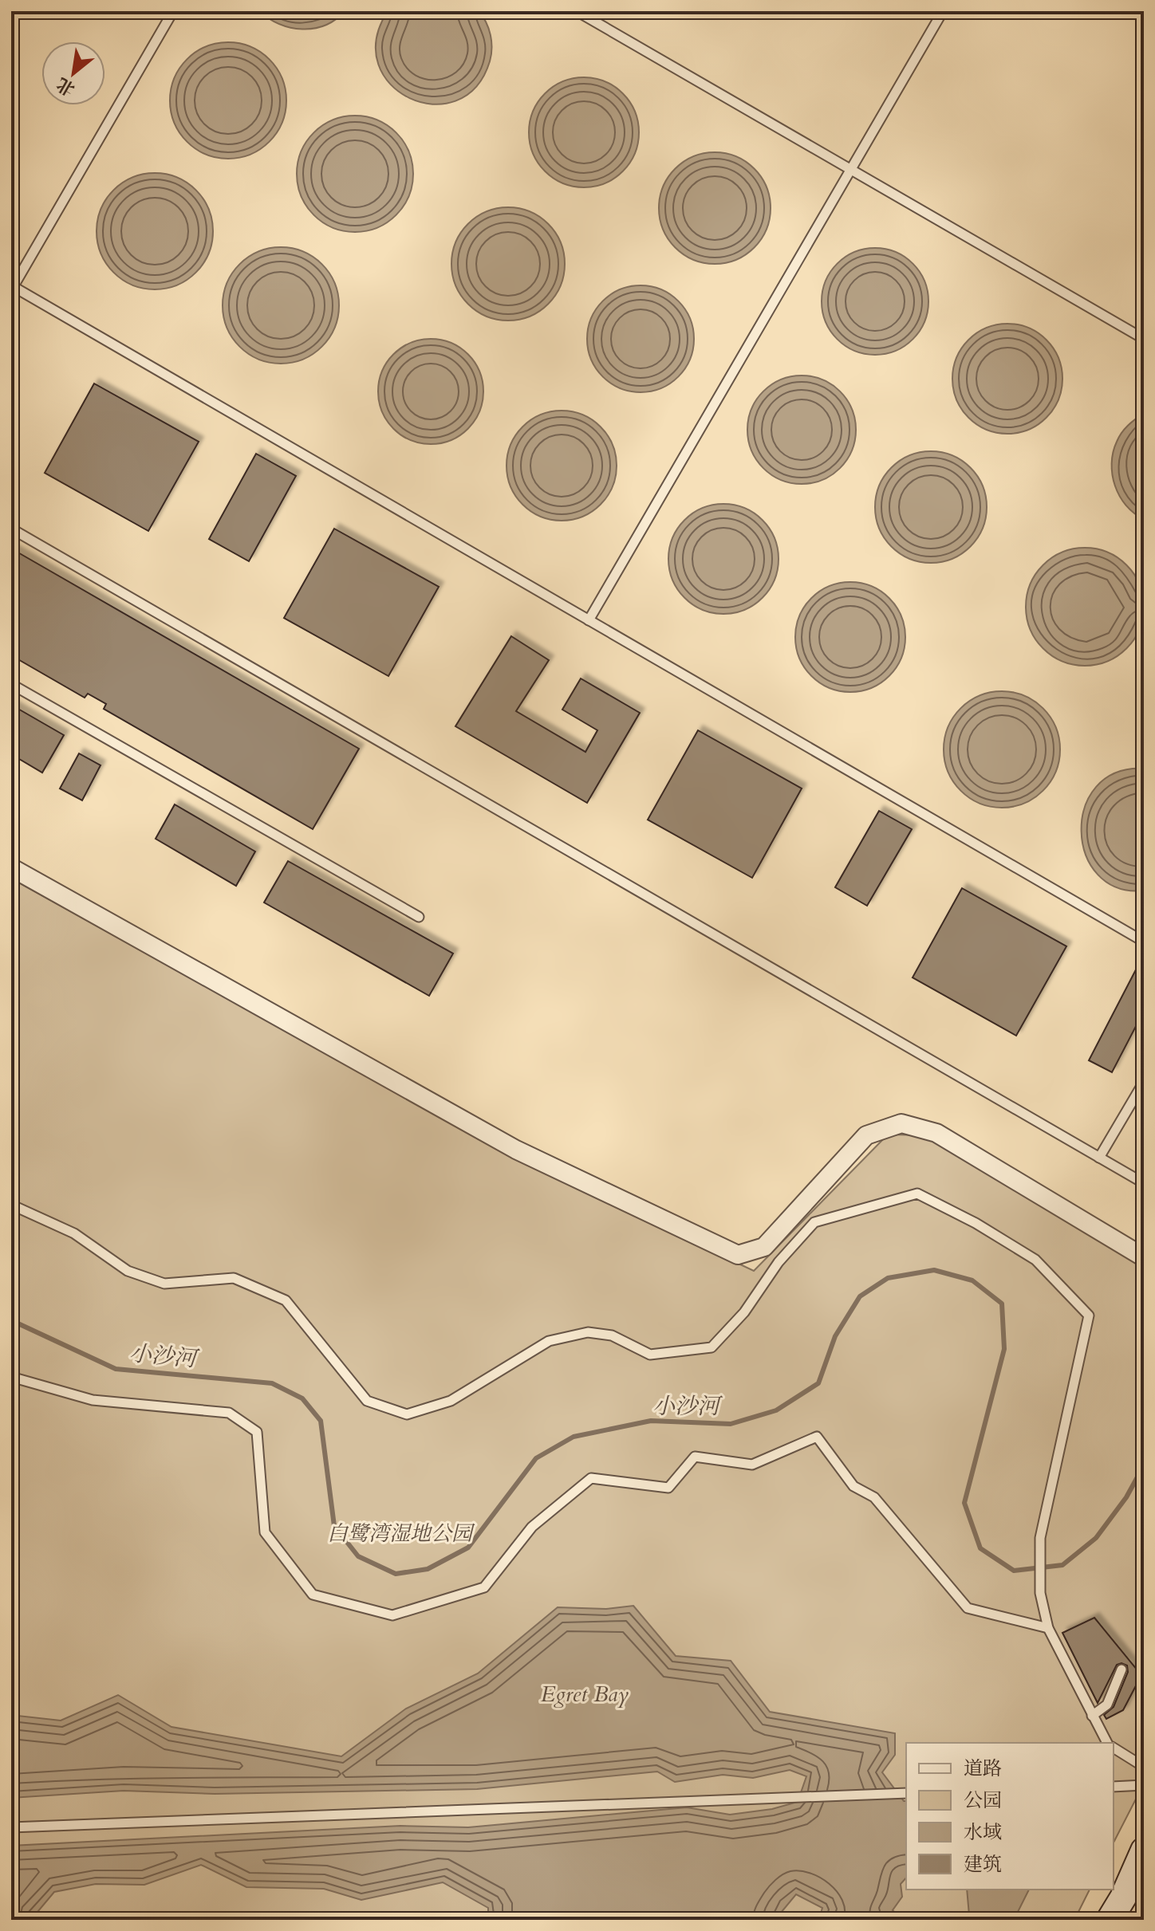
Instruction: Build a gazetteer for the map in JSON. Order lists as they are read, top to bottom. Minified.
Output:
{"water":["小沙河","Egret Bay"],"parks":["白鹭湾湿地公园"],"legend":["道路","公园","水域","建筑"],"north":"bottom left"}
